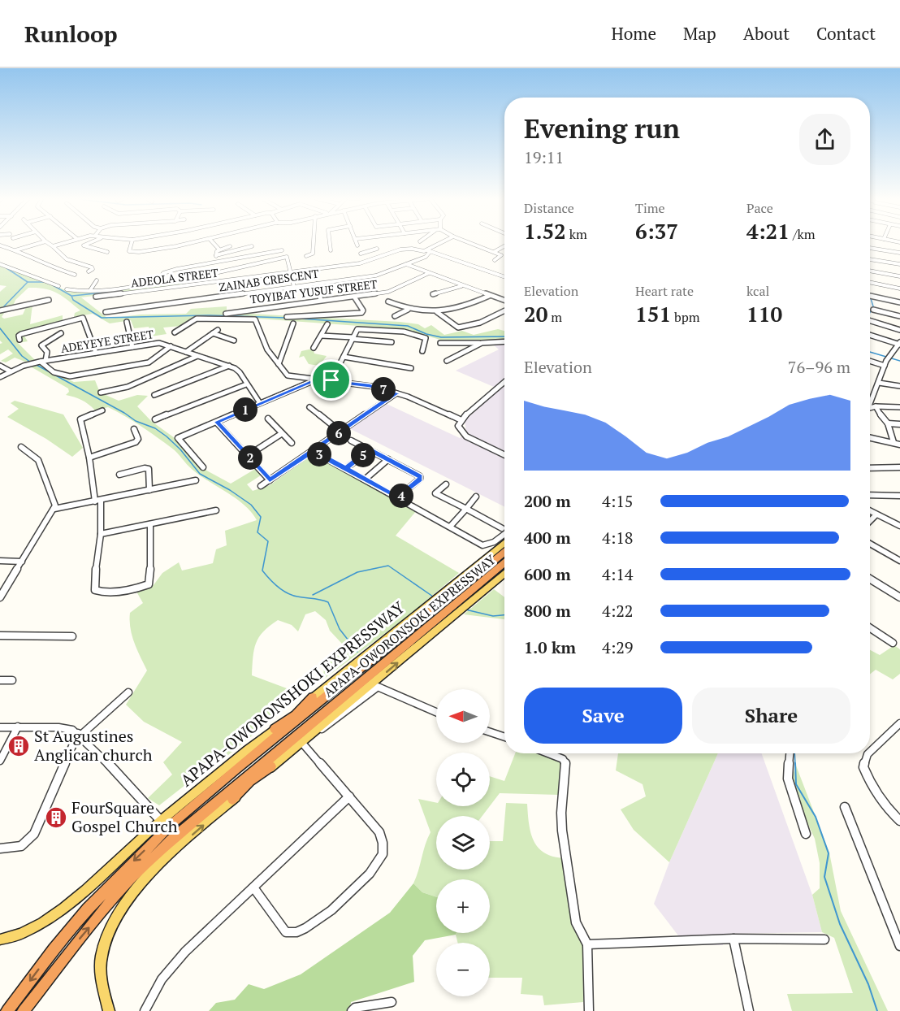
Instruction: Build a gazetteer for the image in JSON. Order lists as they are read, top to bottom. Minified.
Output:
{"streets":{"highway":["APAPA-OWORONSOKI EXPRESSWAY","APAPA-OWORONSHOKI EXPRESSWAY"],"street":["ADEOLA STREET","ZAINAB CRESCENT","TOYIBAT YUSUF STREET","ADEYEYE STREET"]},"crossings":[["ADEOLA STREET","ZAINAB CRESCENT"],["APAPA-OWORONSOKI EXPRESSWAY","APAPA-OWORONSHOKI EXPRESSWAY"]],"places":{"building":["St Augustines Anglican church","FourSquare Gospel Church"]},"north":"left","page":{"header":"Runloop","nav":["Home","Map","About","Contact"],"heading":["Evening run","19:11"],"stats":[["Distance","1.52 km"],["Time","6:37"],["Pace","4:21 /km"],["Elevation","20 m"],["Heart rate","151 bpm"],["kcal","110"]],"chart":["Elevation","76–96 m"],"pins":["7","1","6","3","5","2","4"],"list":[{"name":"200 m","note":"4:15"},{"name":"400 m","note":"4:18"},{"name":"600 m","note":"4:14"},{"name":"800 m","note":"4:22"},{"name":"1.0 km","note":"4:29"}],"buttons":["Save","Share"],"map_buttons":["+","−"]}}
